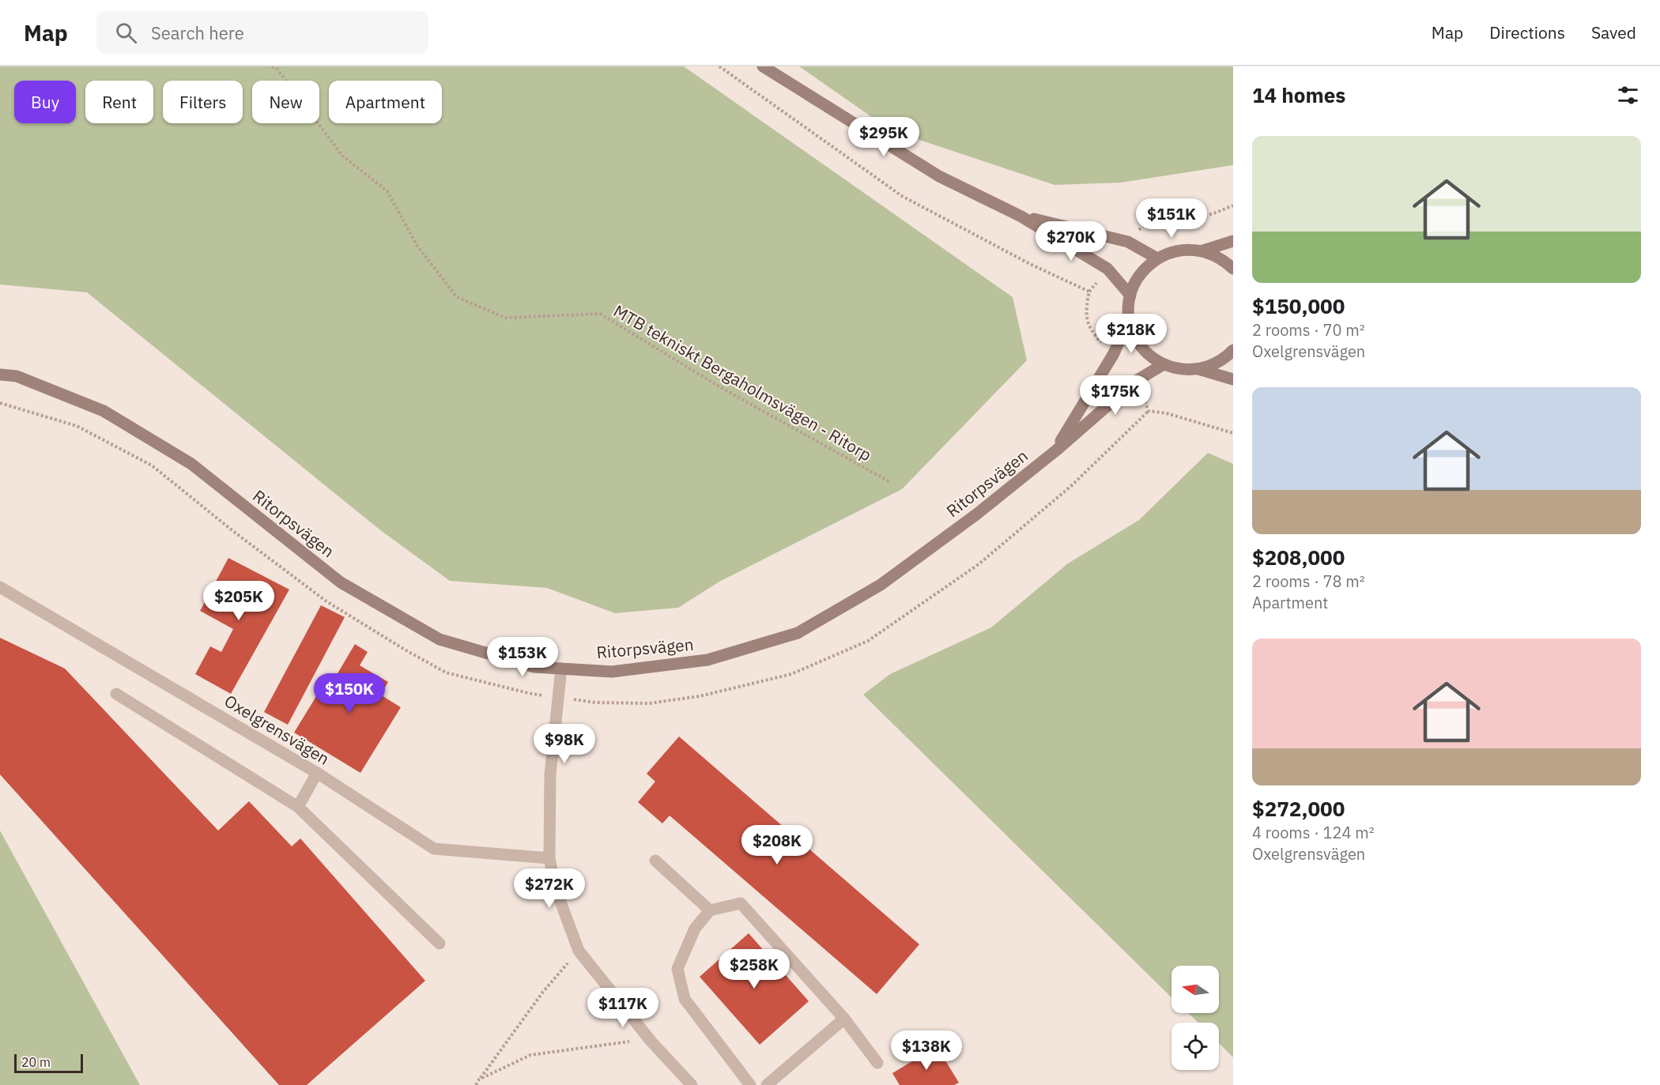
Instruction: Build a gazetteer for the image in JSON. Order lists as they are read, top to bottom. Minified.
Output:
{"streets":{"street":["Ritorpsvägen","Oxelgrensvägen"],"path":["MTB tekniskt Bergaholmsvägen - Ritorp"]},"scale_bar":"20 m","north":"left","page":{"header":"Map","search":"Search here","nav":["Map","Directions","Saved"],"heading":"14 homes","chip":["Buy","Rent","Filters","New","Apartment"],"price":["$295K","$151K","$270K","$218K","$175K","$205K","$153K","$150K","$98K","$208K","$272K","$258K","$117K","$138K"],"list":[{"name":"$150,000","note":"2 rooms · 70 m² · Oxelgrensvägen"},{"name":"$208,000","note":"2 rooms · 78 m² · Apartment"},{"name":"$272,000","note":"4 rooms · 124 m² · Oxelgrensvägen"}],"scale":"20 m"}}
